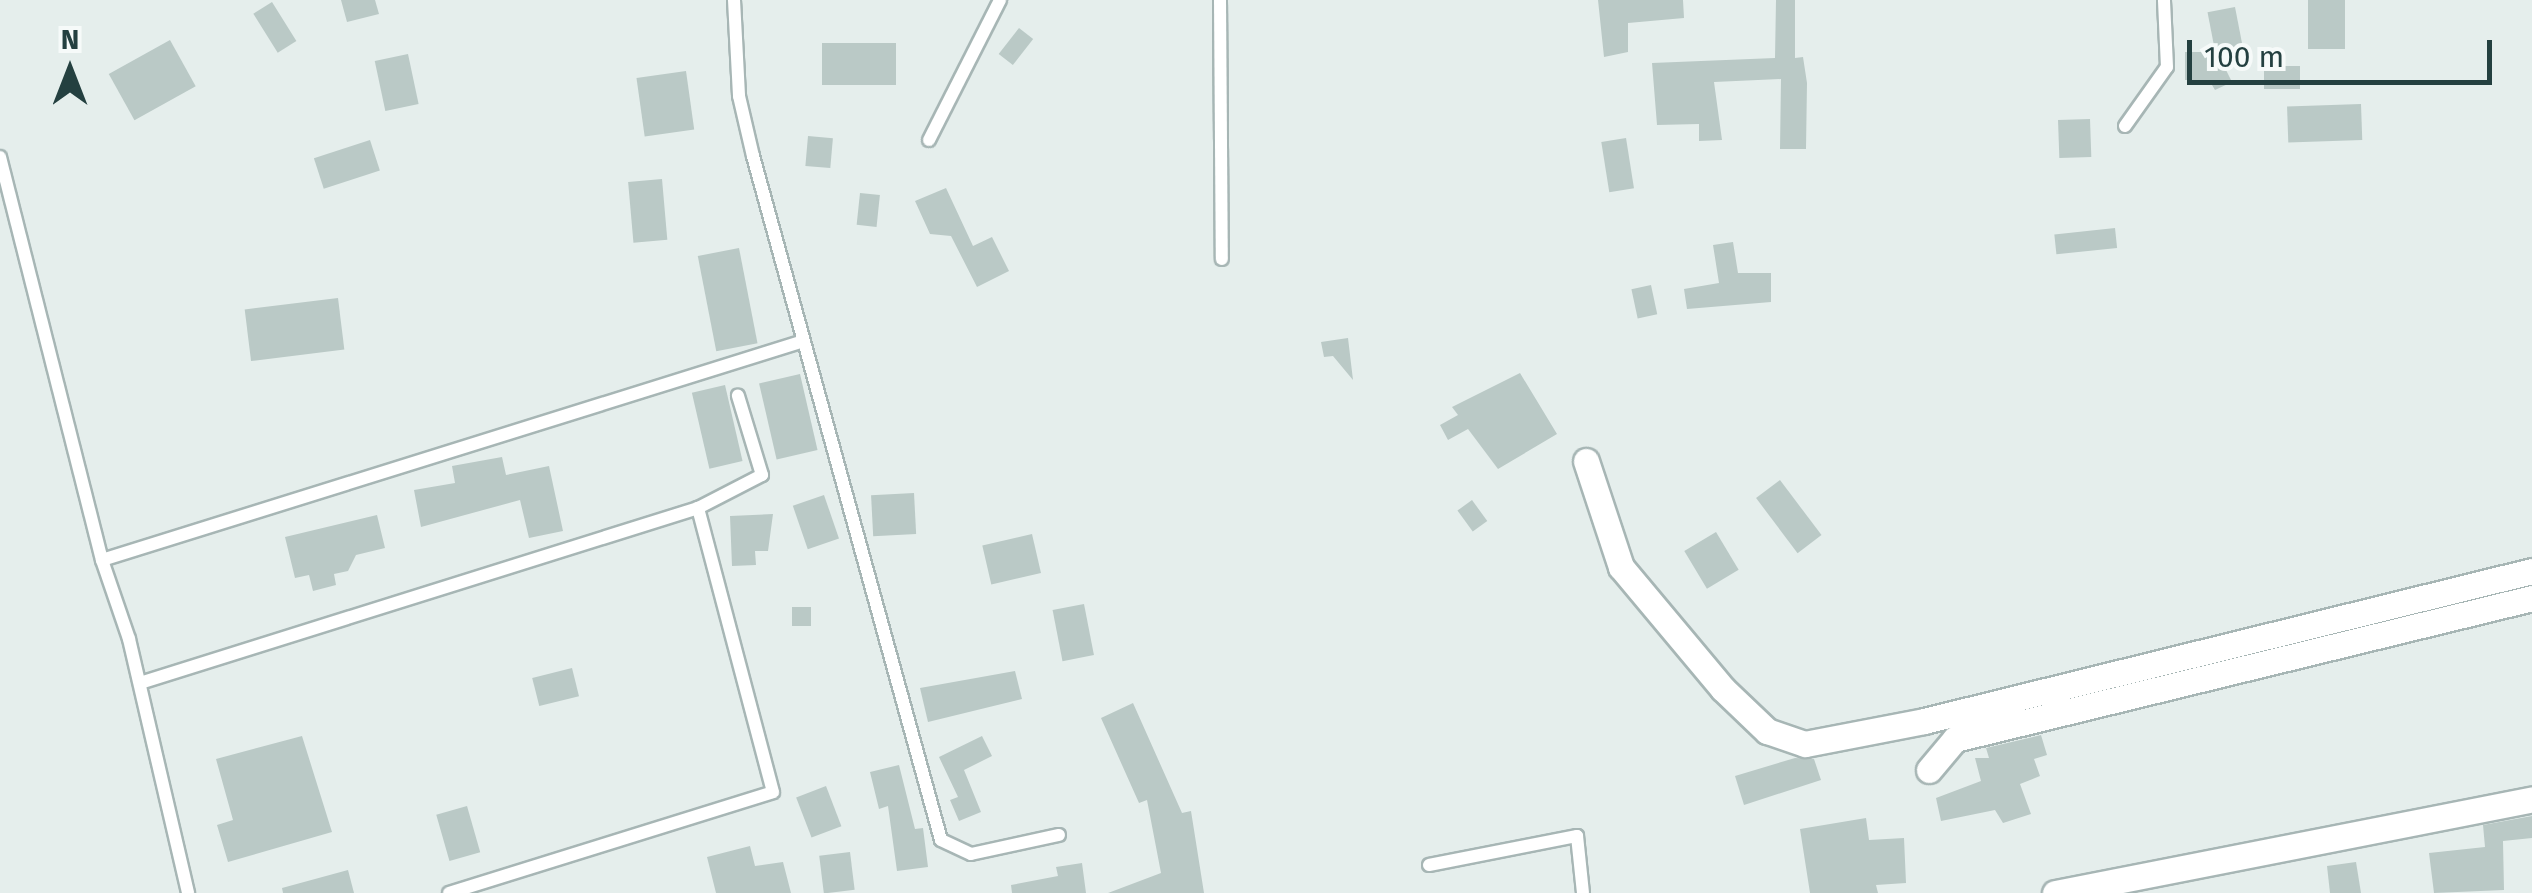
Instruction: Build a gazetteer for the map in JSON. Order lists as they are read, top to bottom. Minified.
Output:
{"scale_bar":"100 m","north":"top"}
